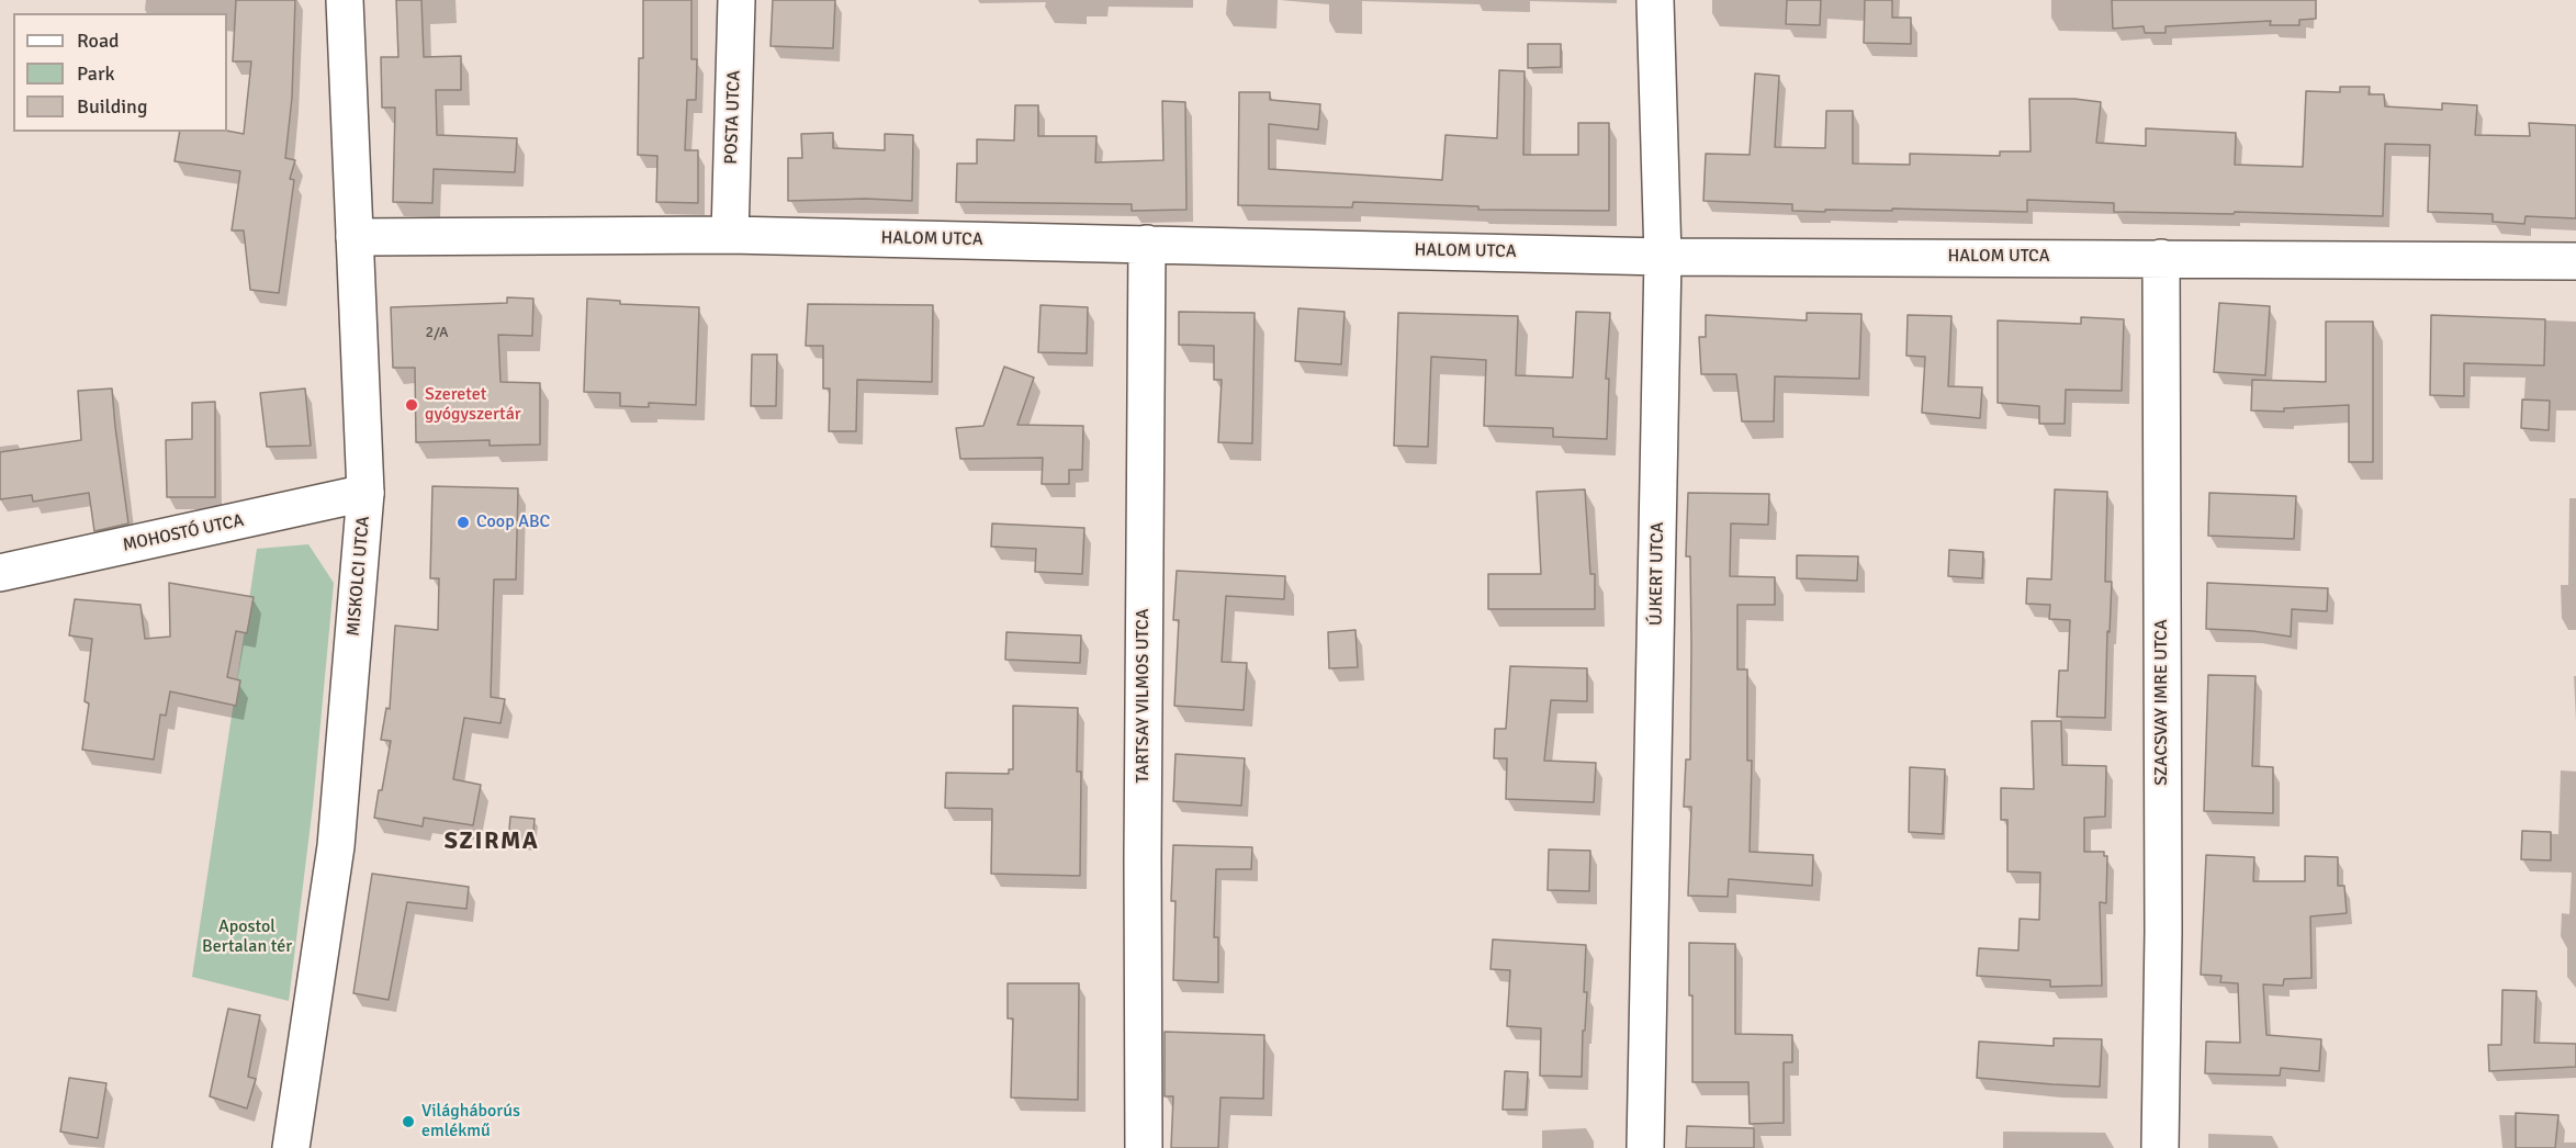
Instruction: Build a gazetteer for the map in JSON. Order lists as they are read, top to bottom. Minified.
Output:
{"streets":{"street":["POSTA UTCA","HALOM UTCA","MOHOSTÓ UTCA","ÚJKERT UTCA","MISKOLCI UTCA","TARTSAY VILMOS UTCA","SZACSVAY IMRE UTCA"]},"crossings":[["POSTA UTCA","HALOM UTCA"],["HALOM UTCA","ÚJKERT UTCA"],["HALOM UTCA","MISKOLCI UTCA"],["HALOM UTCA","TARTSAY VILMOS UTCA"],["HALOM UTCA","SZACSVAY IMRE UTCA"],["MOHOSTÓ UTCA","MISKOLCI UTCA"]],"districts":["SZIRMA"],"parks":["Apostol Bertalan tér"],"places":["Szeretet gyógyszertár","Coop ABC","Világháborús emlékmű"],"house_numbers":["2/A"],"legend":["Road","Park","Building"]}
